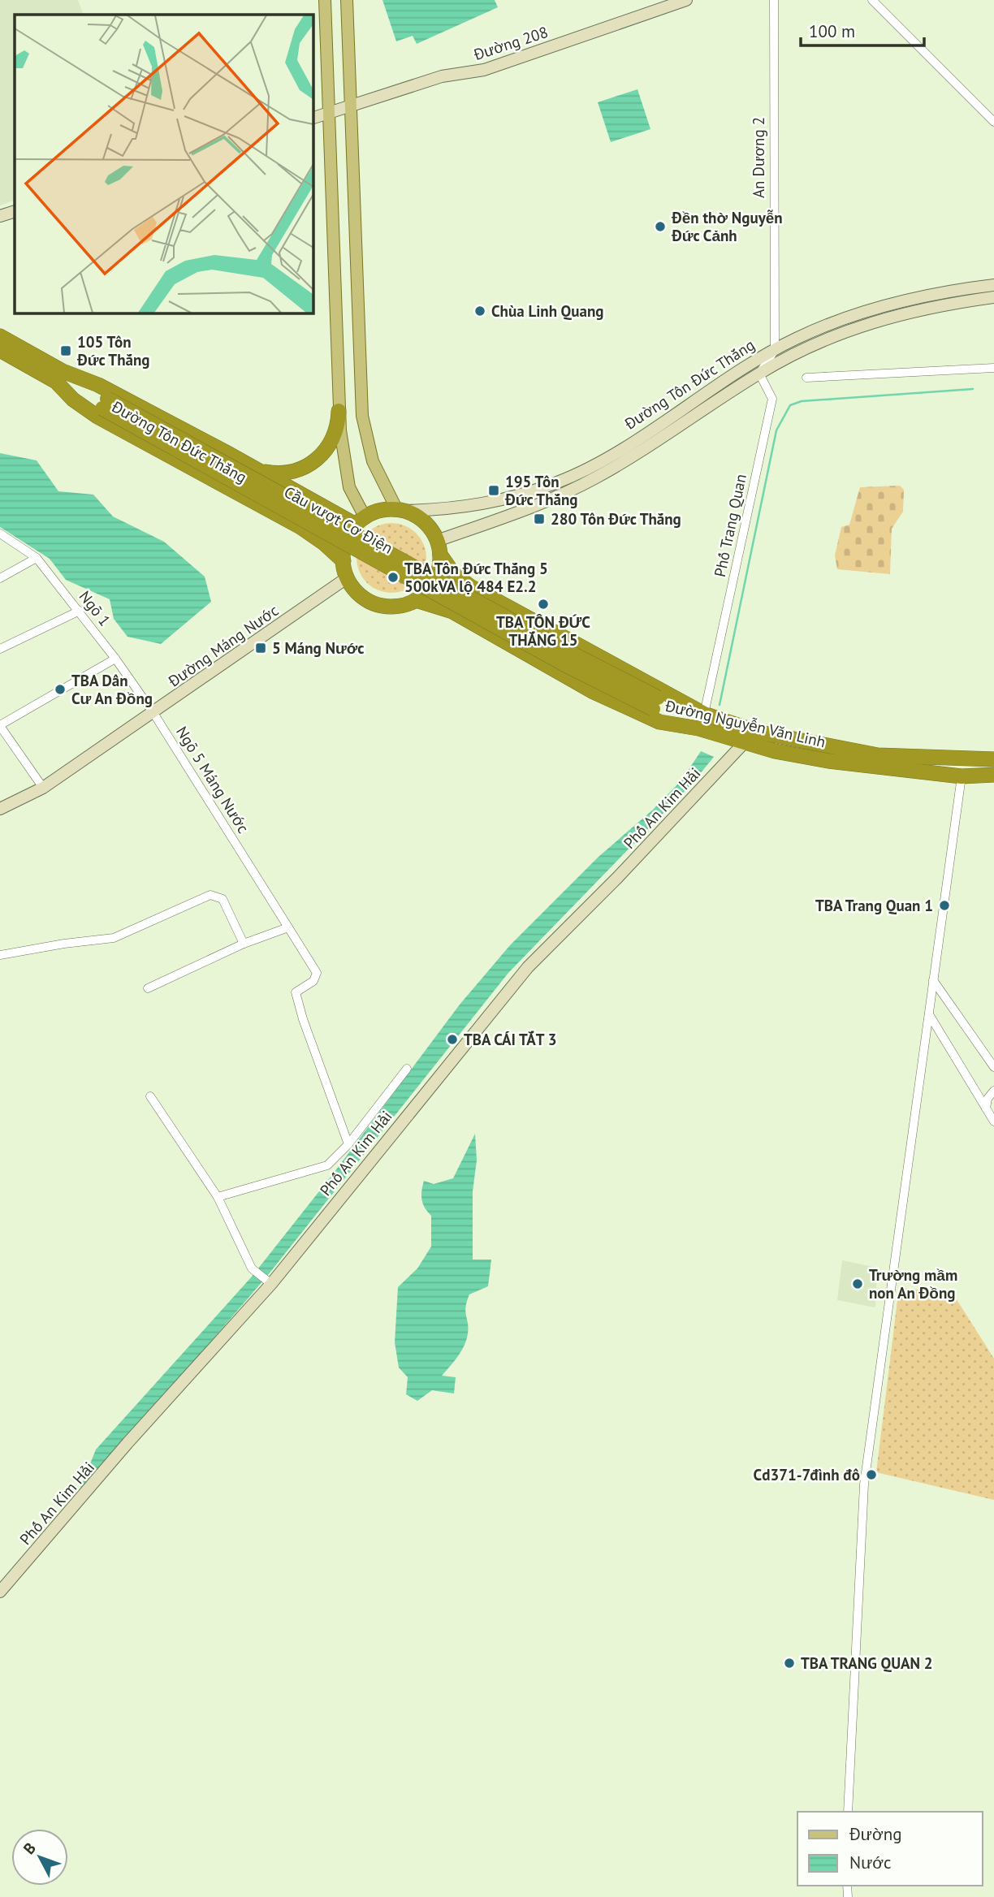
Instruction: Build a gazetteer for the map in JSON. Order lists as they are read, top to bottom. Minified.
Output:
{"streets":{"highway":["Đường Tôn Đức Thắng","Cầu vượt Cơ Điện","Đường Nguyễn Văn Linh"],"main road":["Đường 208","Đường Máng Nước","Phố An Kim Hải"],"street":["An Dương 2","Phố Trang Quan","Ngõ 1","Ngõ 5 Máng Nước"]},"crossings":[["An Dương 2","Đường Tôn Đức Thắng"],["Đường Tôn Đức Thắng","Cầu vượt Cơ Điện"],["Đường Tôn Đức Thắng","Phố Trang Quan"],["Đường Tôn Đức Thắng","Đường Máng Nước"],["Đường Tôn Đức Thắng","Đường Nguyễn Văn Linh"],["Cầu vượt Cơ Điện","Phố Trang Quan"],["Cầu vượt Cơ Điện","Đường Nguyễn Văn Linh"],["Phố Trang Quan","Đường Nguyễn Văn Linh"],["Ngõ 1","Đường Máng Nước"],["Ngõ 1","Ngõ 5 Máng Nước"],["Đường Máng Nước","Đường Nguyễn Văn Linh"],["Đường Máng Nước","Ngõ 5 Máng Nước"],["Đường Nguyễn Văn Linh","Phố An Kim Hải"]],"places":{"other":["Đền thờ Nguyễn Đức Cảnh","Chùa Linh Quang","TBA Tôn Đức Thắng 5 500kVA lộ 484 E2.2","TBA TÔN ĐỨC THẮNG 15","TBA Dân Cư An Đồng","TBA Trang Quan 1","TBA CÁI TẮT 3","Trường mầm non An Đồng","Cd371-7đình đô","TBA TRANG QUAN 2"],"transit":["105 Tôn Đức Thắng","195 Tôn Đức Thắng","280 Tôn Đức Thắng","5 Máng Nước"]},"legend":["Đường","Nước"],"scale_bar":"100 m","north":"top left"}
